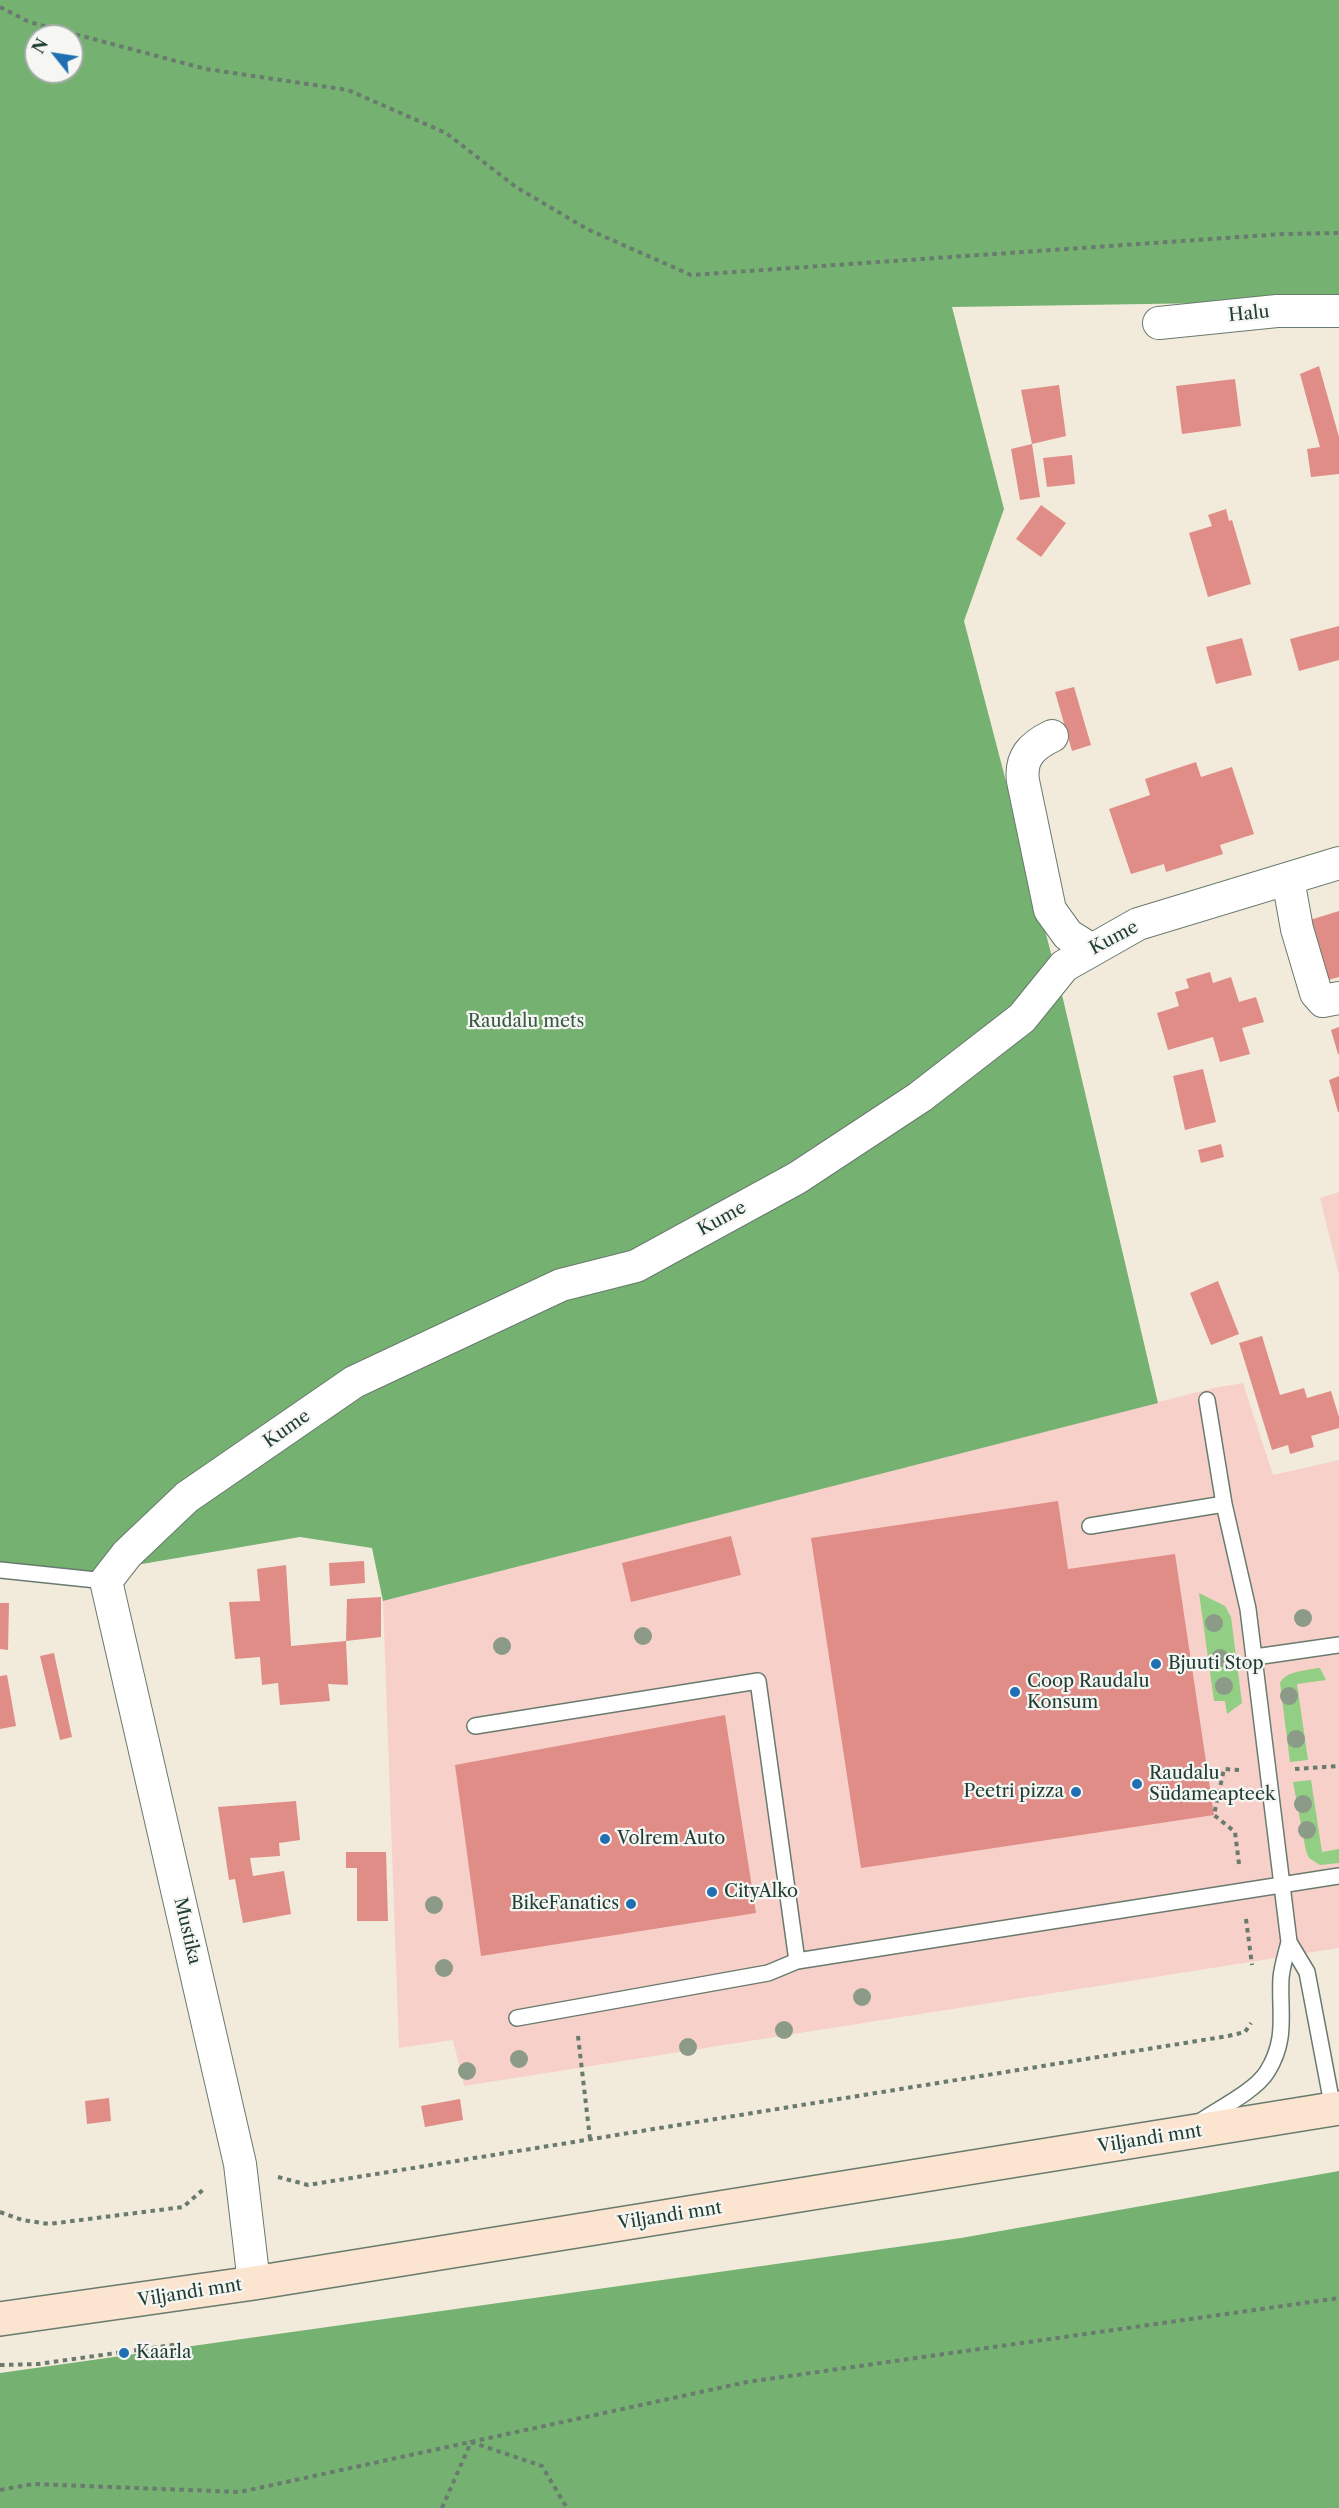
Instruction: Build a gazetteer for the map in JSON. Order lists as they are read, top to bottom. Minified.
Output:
{"streets":{"main road":["Viljandi mnt"],"street":["Halu","Kume","Mustika"]},"crossings":[["Kume","Mustika"],["Mustika","Viljandi mnt"]],"parks":["Raudalu mets"],"places":["Bjuuti Stop","Coop Raudalu Konsum","Raudalu Südameapteek","Peetri pizza","Volrem Auto","CityAlko","BikeFanatics","Kaarla"],"north":"top left"}
